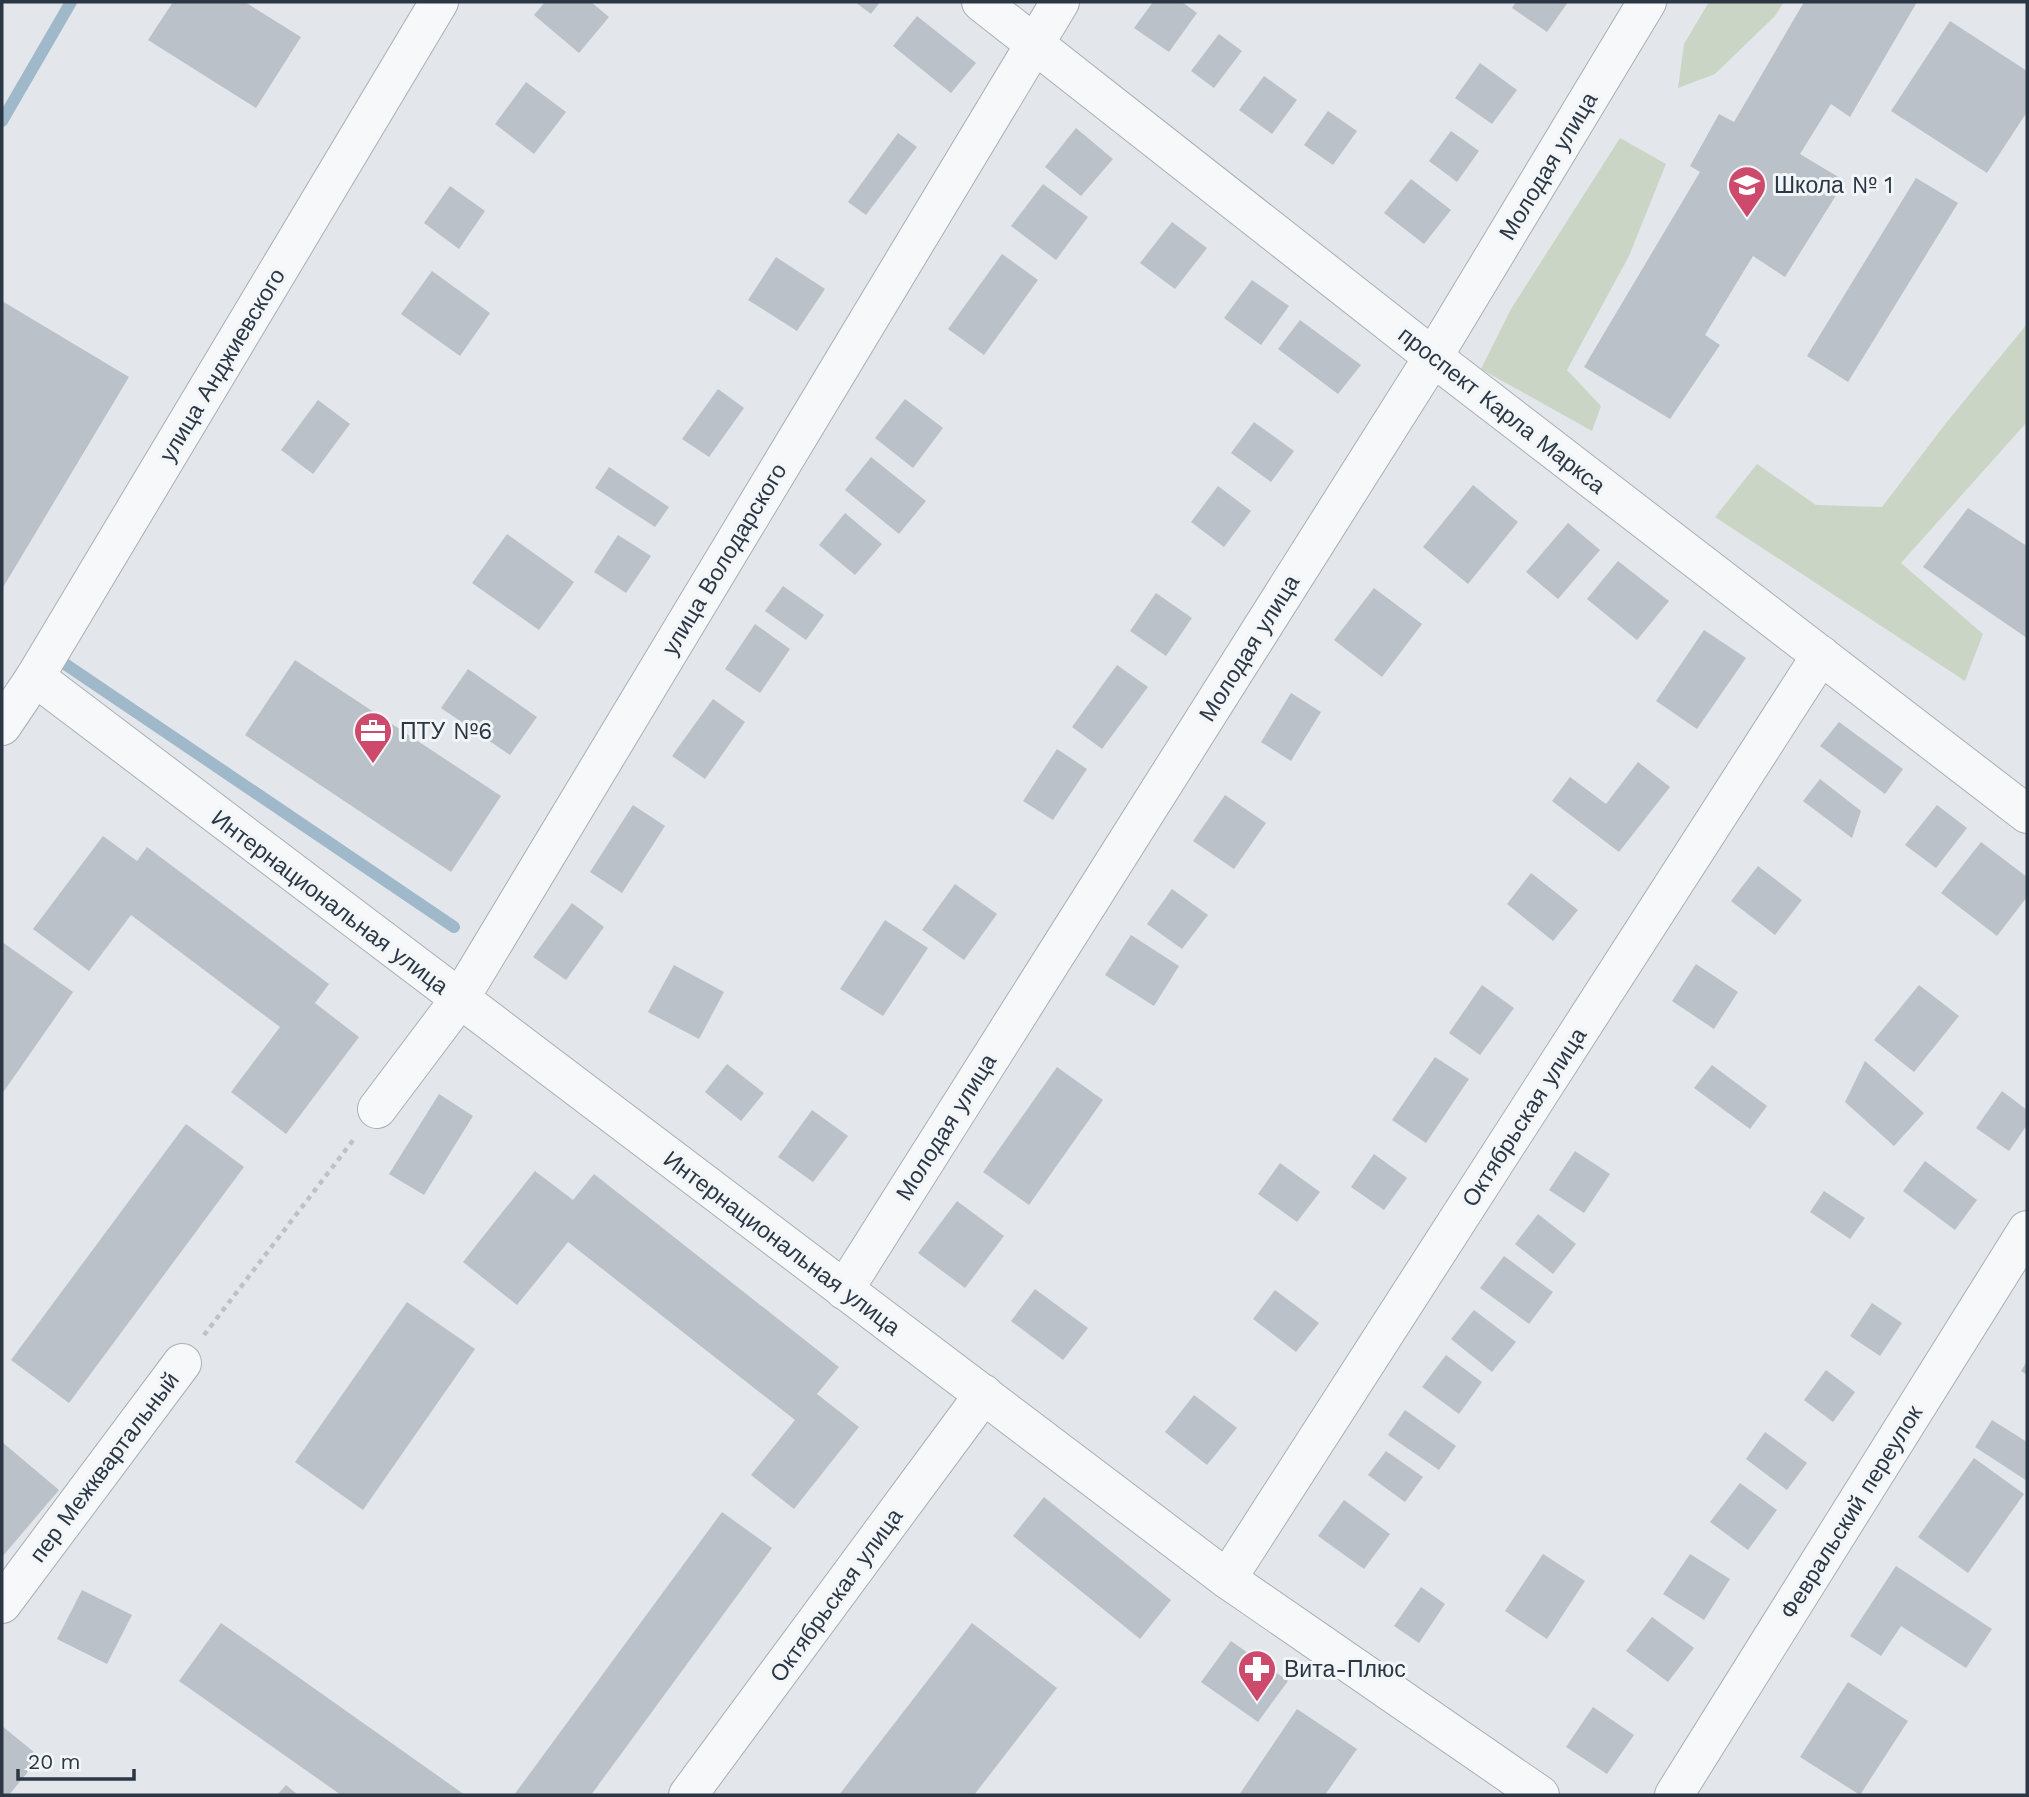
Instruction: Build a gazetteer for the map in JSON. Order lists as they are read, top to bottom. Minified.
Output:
{"streets":{"street":["Молодая улица","улица Анджиевского","проспект Карла Маркса","улица Володарского","Интернациональная улица","Октябрьская улица","пер Межквартальный","Февральский переулок"]},"crossings":[["Молодая улица","проспект Карла Маркса"],["Молодая улица","Интернациональная улица"],["улица Анджиевского","Интернациональная улица"],["проспект Карла Маркса","улица Володарского"],["проспект Карла Маркса","Октябрьская улица"],["улица Володарского","Интернациональная улица"],["Интернациональная улица","Октябрьская улица"]],"places":{"school or university":["Школа № 1"],"office":["ПТУ №6"],"pharmacy":["Вита-Плюс"]},"scale_bar":"20 m"}
